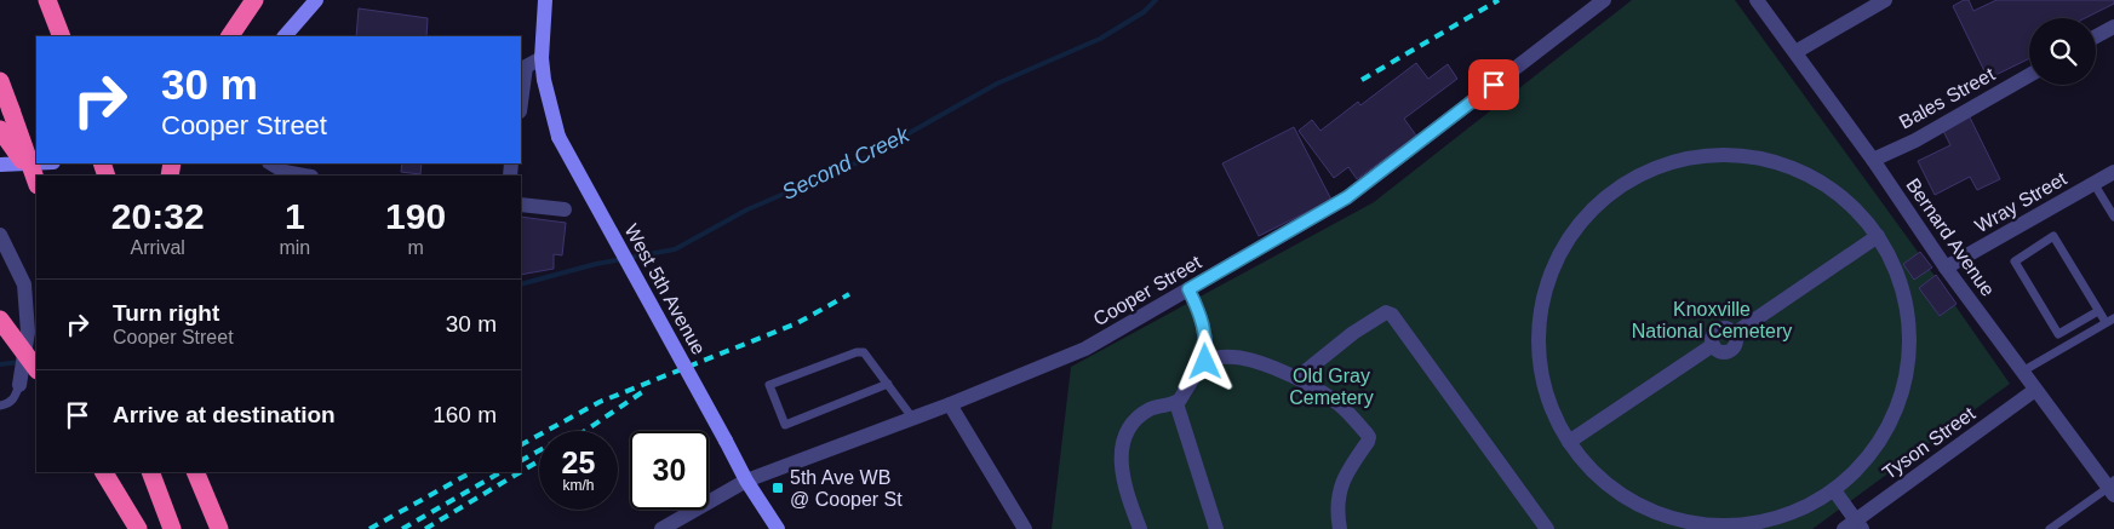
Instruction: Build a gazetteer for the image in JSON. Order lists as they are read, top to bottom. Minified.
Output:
{"streets":{"street":["Bales Street","Wray Street","Bernard Avenue","West 5th Avenue","Cooper Street","Tyson Street"]},"crossings":[["Bales Street","Bernard Avenue"],["Wray Street","Bernard Avenue"],["Bernard Avenue","Tyson Street"],["West 5th Avenue","Cooper Street"]],"water":["Second Creek"],"parks":["Knoxville National Cemetery","Old Gray Cemetery"],"places":{"transit":["5th Ave WB @ Cooper St"]},"page":{"turn":["30 m","Cooper Street"],"eta":["20:32","Arrival","1","min","190","m"],"list":[{"name":"Turn right","note":"Cooper Street","value":"30 m"},{"name":"Arrive at destination","value":"160 m"}],"speed":"25 km/h","limit":"30"}}
